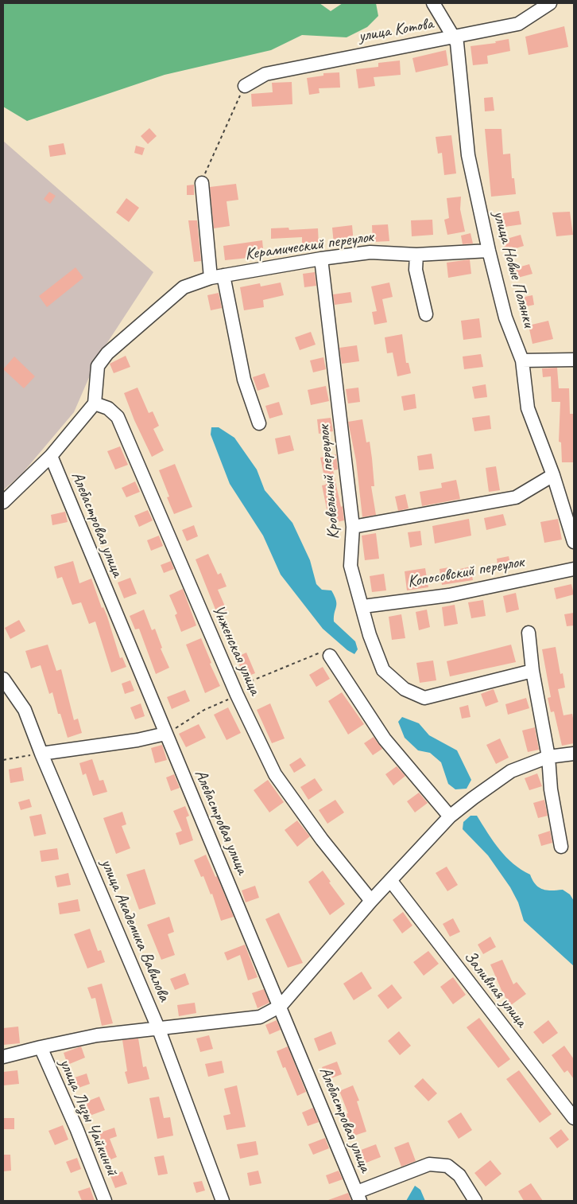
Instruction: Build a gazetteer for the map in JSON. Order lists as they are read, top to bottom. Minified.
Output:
{"streets":{"street":["улица Котова","Керамический переулок","улица Новые Полянки","Кровельный переулок","Алебастровая улица","Копосовский переулок","Унженская улица","улица Академика Вавилова","Заливная улица","улица Лизы Чайкиной"]},"crossings":[["улица Котова","улица Новые Полянки"],["Керамический переулок","улица Новые Полянки"],["Керамический переулок","Кровельный переулок"],["Керамический переулок","Унженская улица"],["Кровельный переулок","Копосовский переулок"]]}
